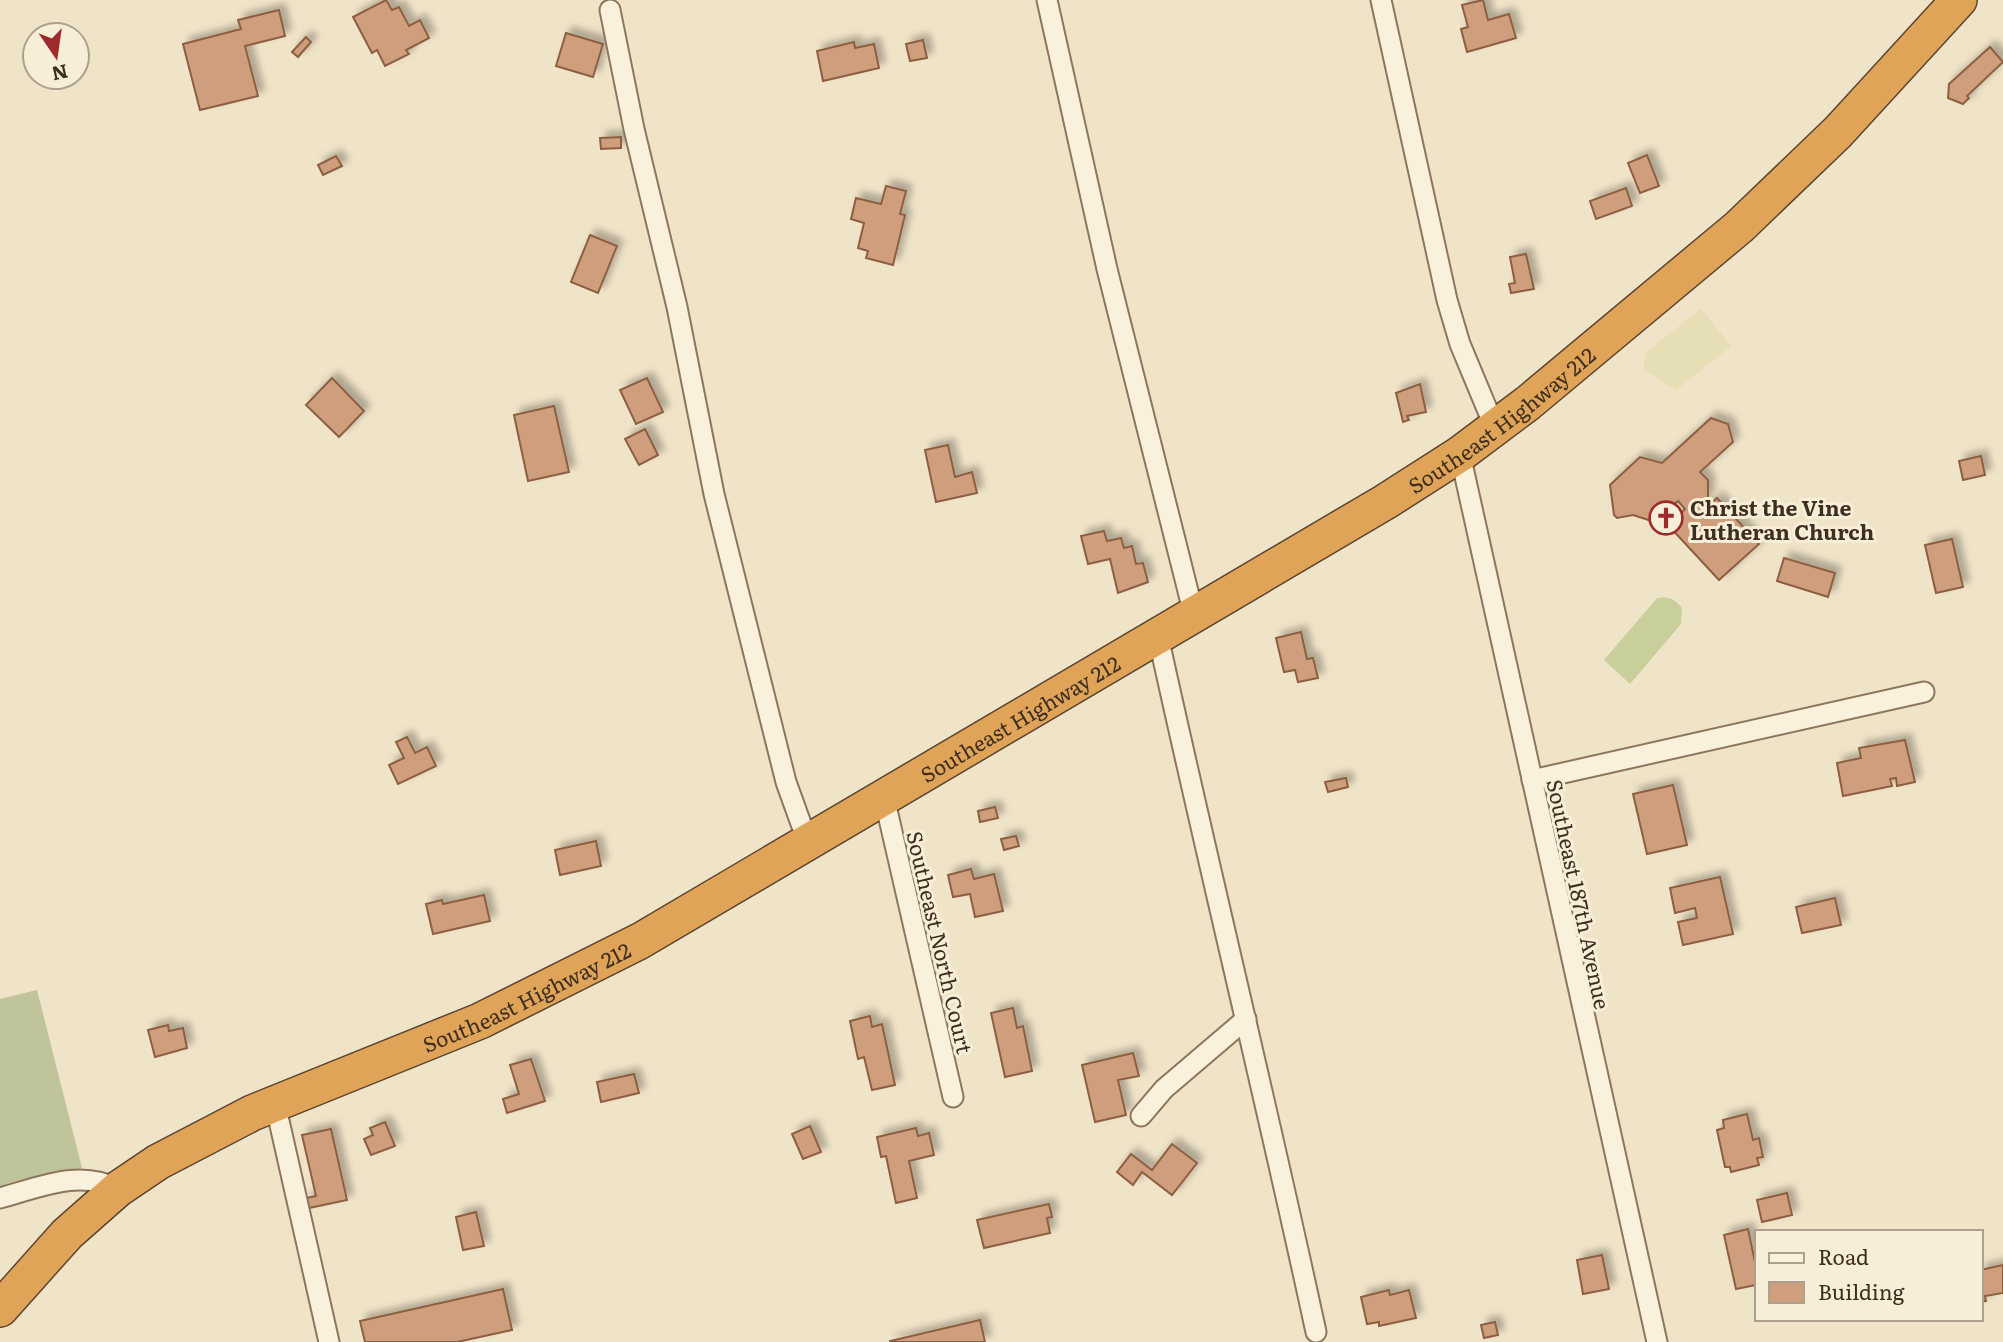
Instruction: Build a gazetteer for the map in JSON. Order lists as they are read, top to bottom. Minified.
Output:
{"streets":{"highway":["Southeast Highway 212"],"street":["Southeast 187th Avenue","Southeast North Court"]},"crossings":[["Southeast Highway 212","Southeast 187th Avenue"],["Southeast Highway 212","Southeast North Court"]],"places":{"church":["Christ the Vine Lutheran Church"]},"legend":["Road","Building"],"north":"bottom"}
